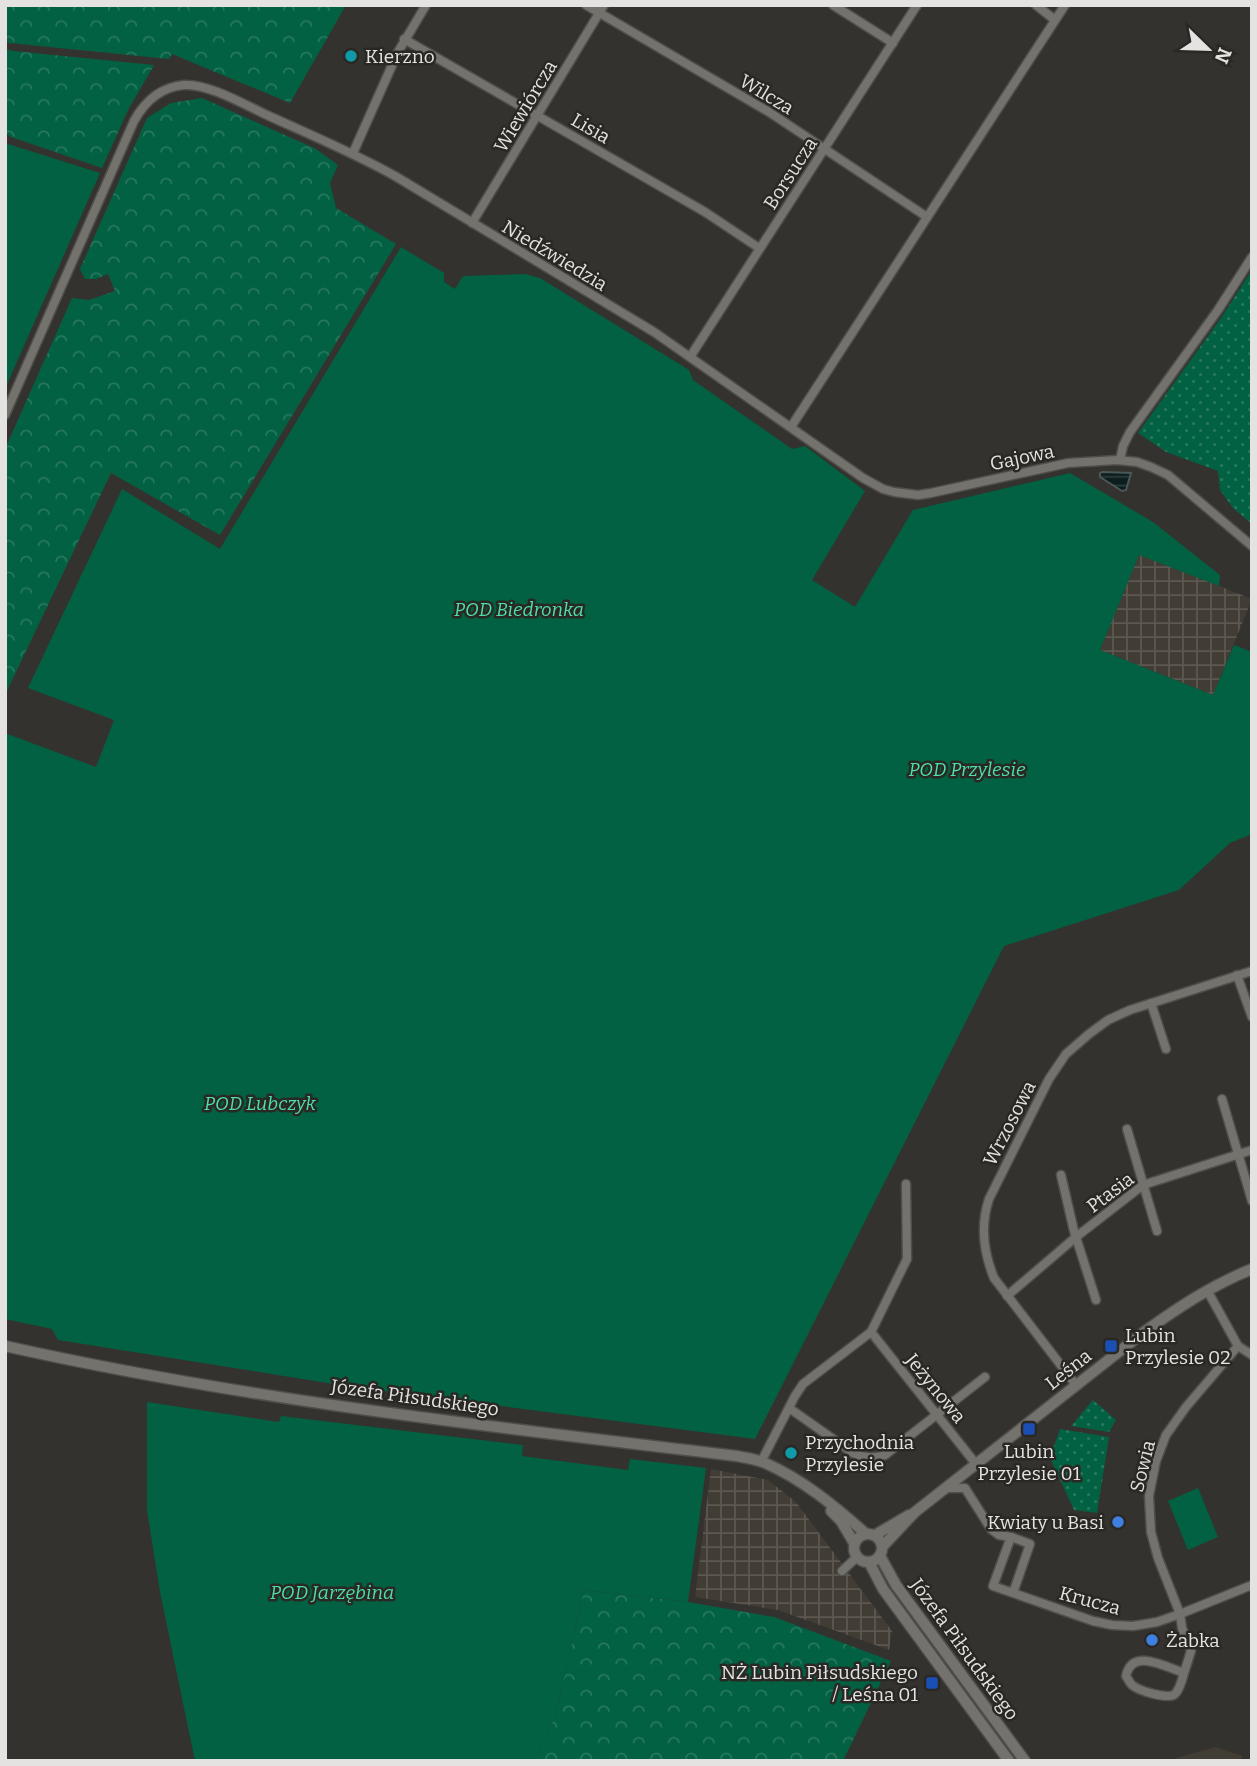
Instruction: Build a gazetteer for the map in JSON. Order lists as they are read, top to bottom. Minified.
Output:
{"streets":{"street":["Wilcza","Wiewiórcza","Lisia","Borsucza","Niedźwiedzia","Gajowa","Wrzosowa","Ptasia","Leśna","Jeżynowa","Józefa Piłsudskiego","Sowia","Krucza"]},"crossings":[["Wilcza","Wiewiórcza"],["Wilcza","Borsucza"],["Wiewiórcza","Lisia"],["Wiewiórcza","Niedźwiedzia"],["Lisia","Borsucza"],["Borsucza","Niedźwiedzia"],["Niedźwiedzia","Gajowa"],["Wrzosowa","Ptasia"],["Wrzosowa","Leśna"],["Leśna","Jeżynowa"],["Leśna","Józefa Piłsudskiego"],["Sowia","Krucza"]],"parks":["POD Biedronka","POD Przylesie","POD Lubczyk","POD Jarzębina"],"places":{"other":["Kierzno","Przychodnia Przylesie","Kwiaty u Basi","Żabka"],"transit":["Lubin Przylesie 02","Lubin Przylesie 01","NŻ Lubin Piłsudskiego / Leśna 01"]},"north":"bottom right"}
